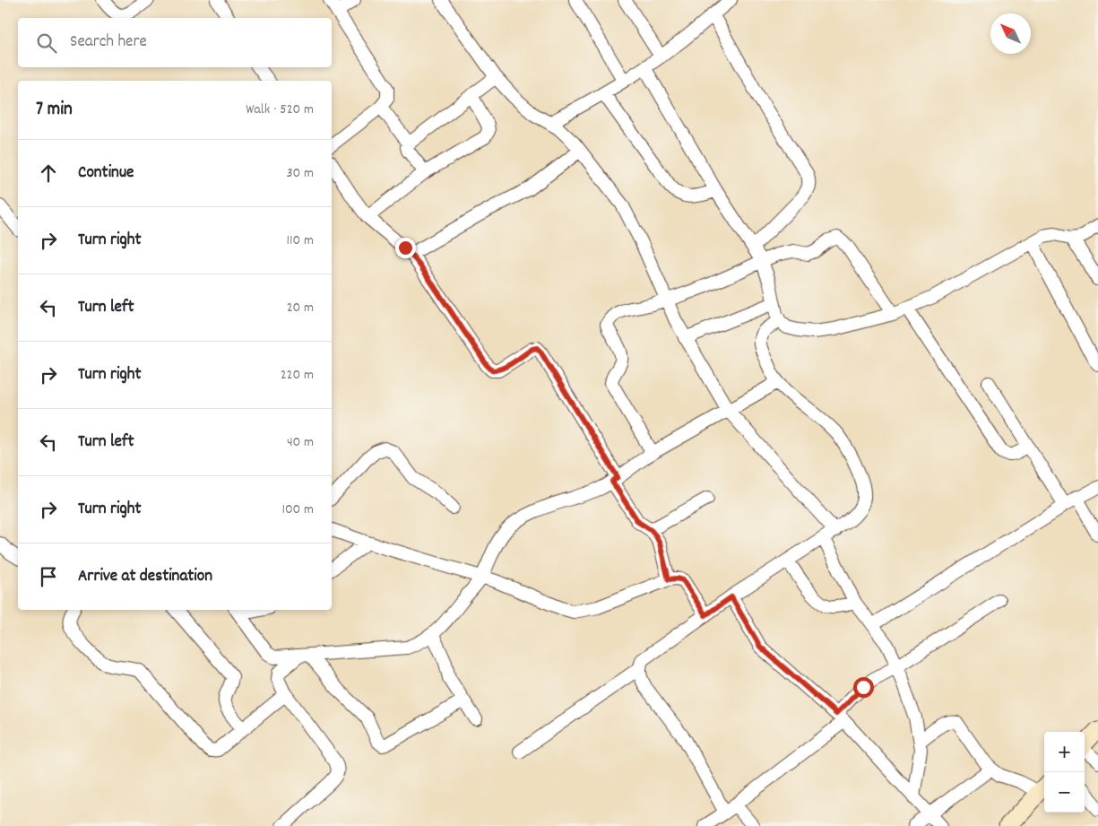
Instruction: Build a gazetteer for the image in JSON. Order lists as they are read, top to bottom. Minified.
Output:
{"north":"top left","page":{"search":"Search here","heading":["7 min","Walk · 520 m"],"list":[["Continue","30 m"],["Turn right","110 m"],["Turn left","20 m"],["Turn right","220 m"],["Turn left","40 m"],["Turn right","100 m"],"Arrive at destination"],"map_buttons":["+","−"]}}
